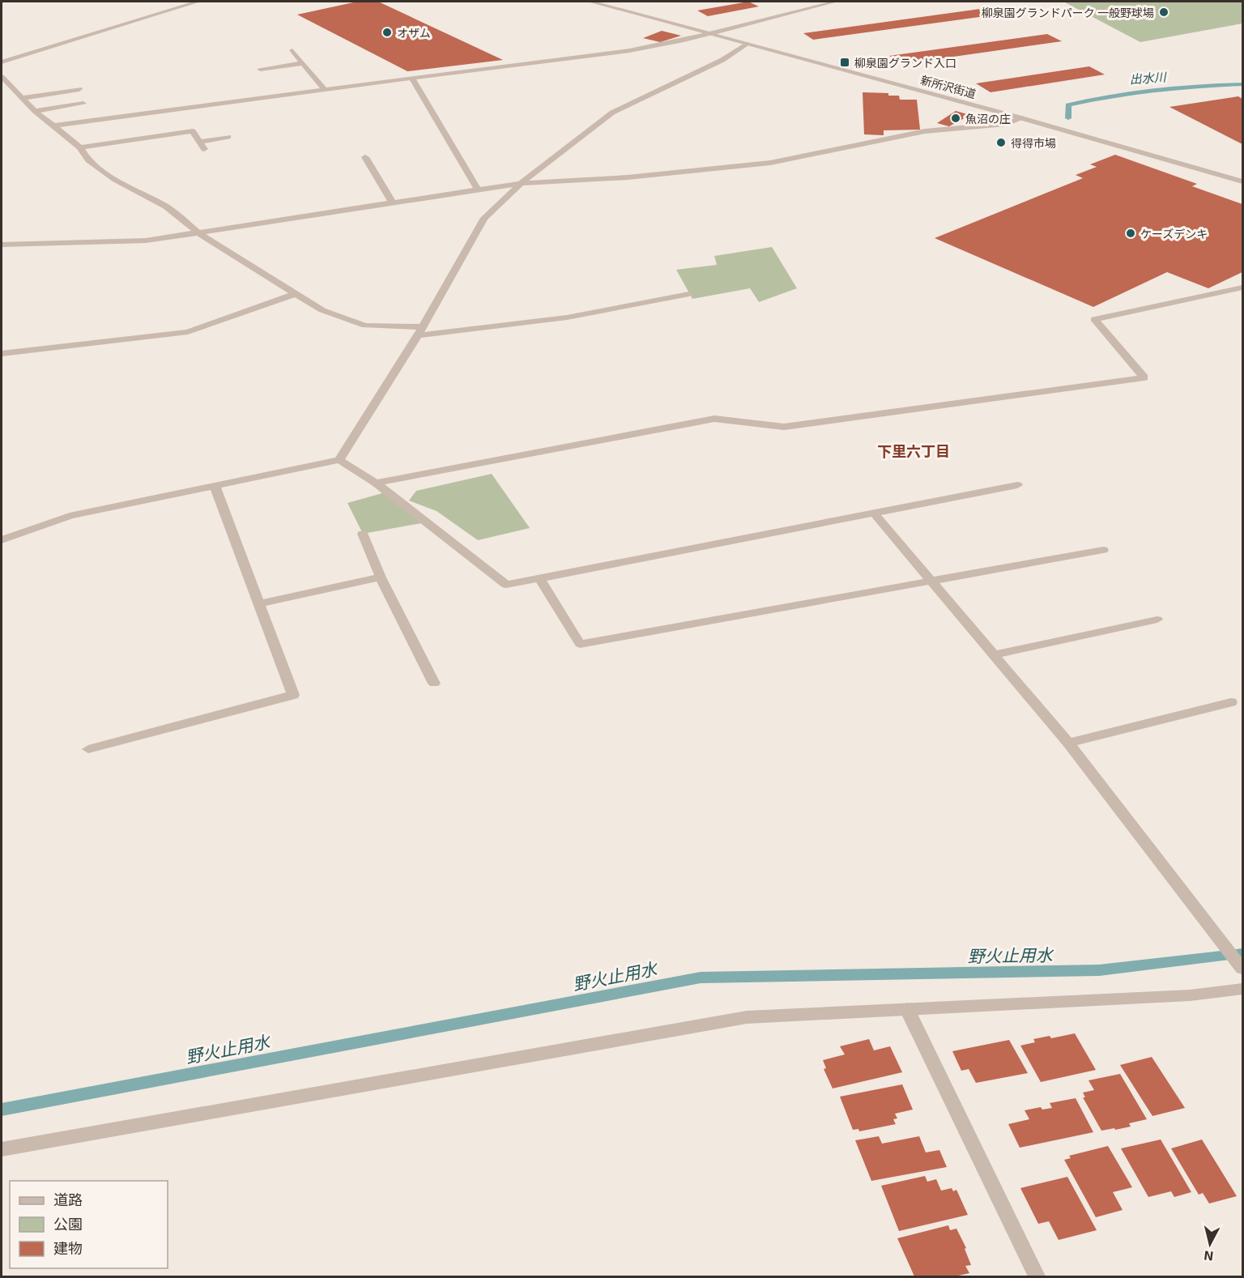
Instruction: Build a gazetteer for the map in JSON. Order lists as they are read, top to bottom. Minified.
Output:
{"streets":{"street":["新所沢街道"]},"districts":["下里六丁目"],"water":["出水川","野火止用水"],"places":{"other":["柳泉園グランドパーク 一般野球場","オザム","魚沼の庄","得得市場","ケーズデンキ"],"transit":["柳泉園グランド入口"]},"legend":["道路","公園","建物"],"north":"bottom"}
